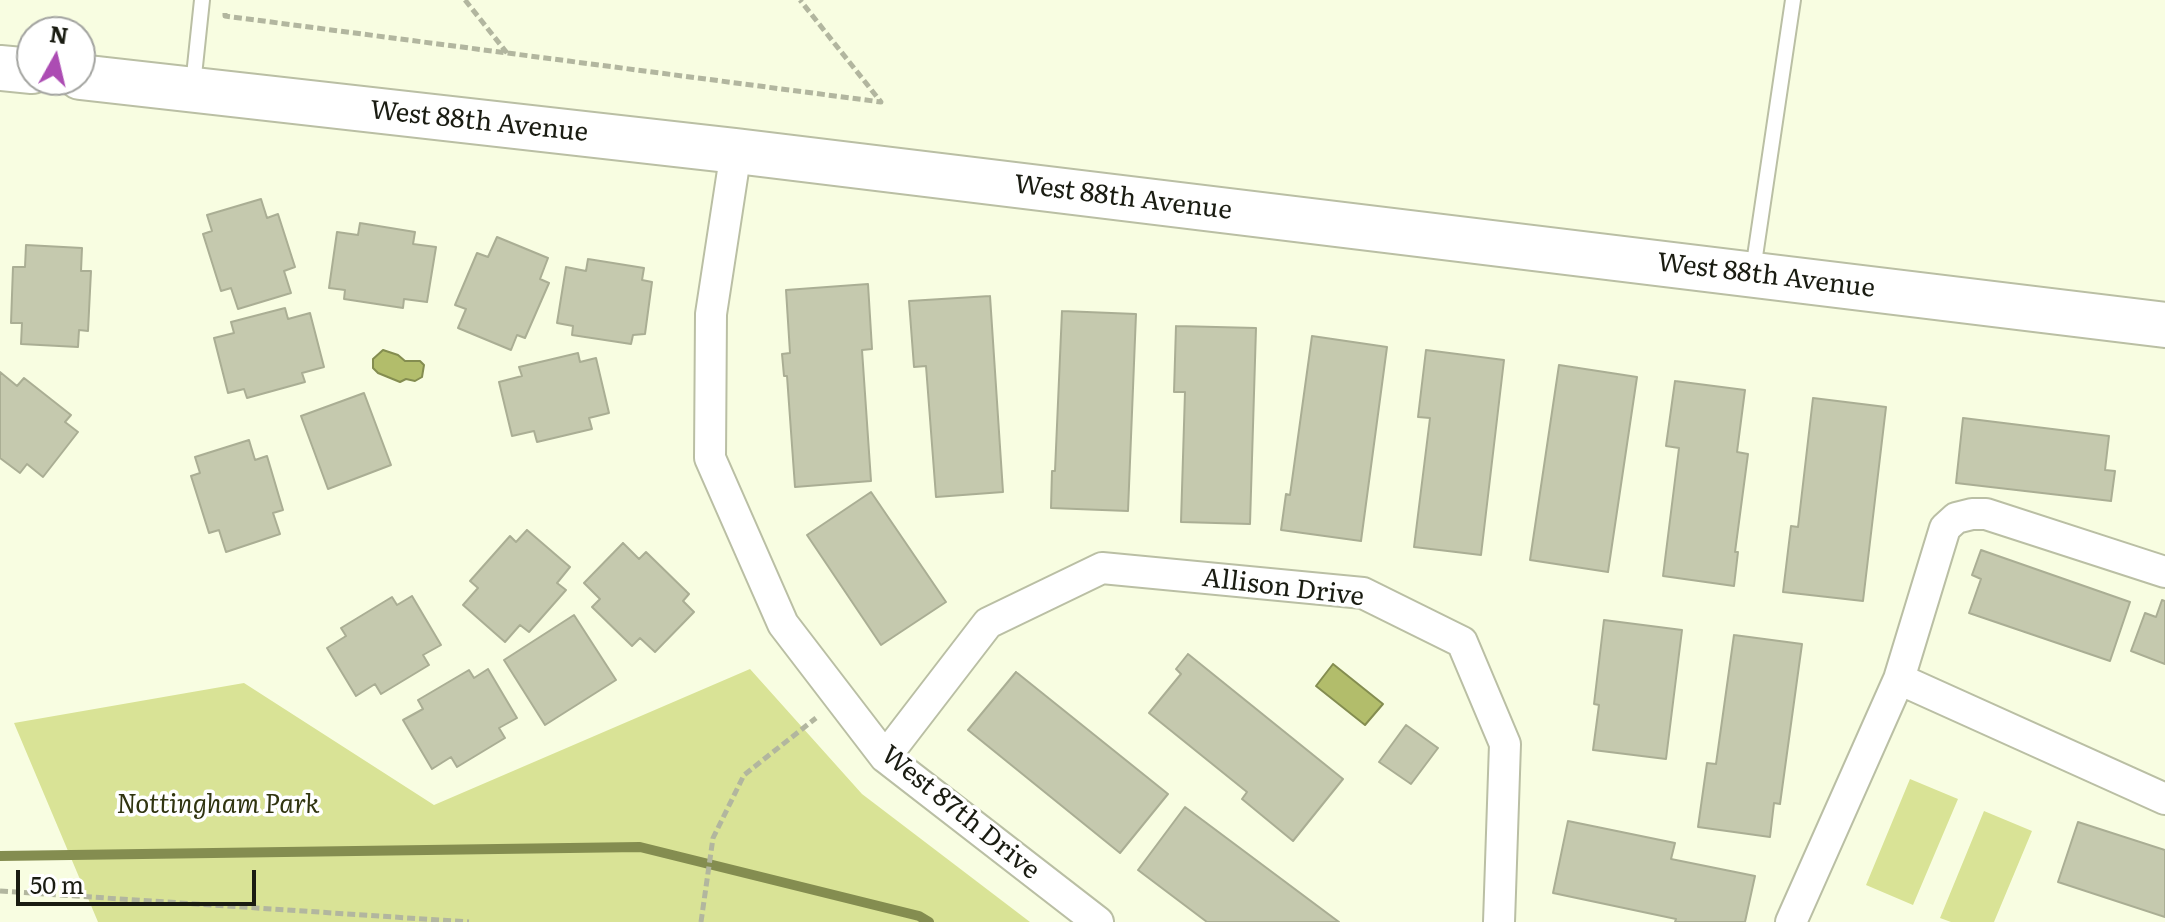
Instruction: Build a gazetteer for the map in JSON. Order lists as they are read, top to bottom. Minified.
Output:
{"streets":{"main road":["West 88th Avenue"],"street":["Allison Drive","West 87th Drive"]},"crossings":[["West 88th Avenue","West 87th Drive"],["Allison Drive","West 87th Drive"]],"parks":["Nottingham Park"],"scale_bar":"50 m","north":"top"}
